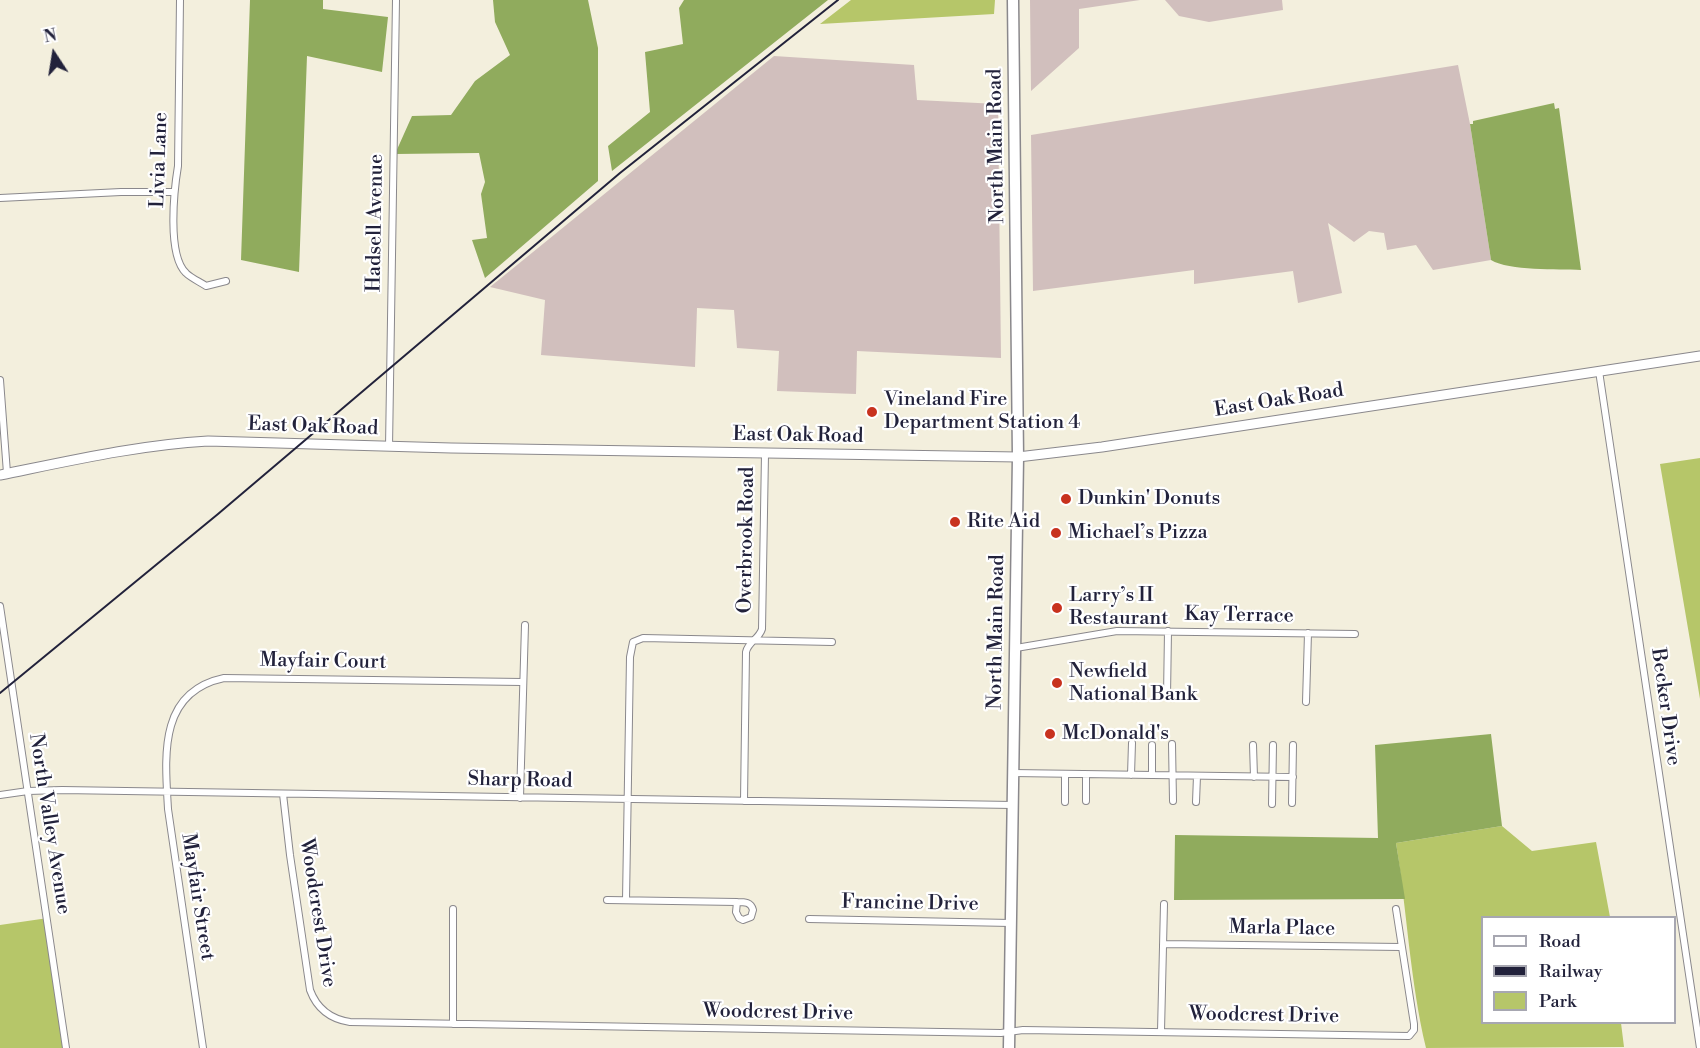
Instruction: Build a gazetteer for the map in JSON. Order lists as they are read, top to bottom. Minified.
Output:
{"streets":{"main road":["North Main Road"],"street":["Livia Lane","Hadsell Avenue","East Oak Road","Overbrook Road","Kay Terrace","Mayfair Court","Becker Drive","Sharp Road","North Valley Avenue","Mayfair Street","Francine Drive","Woodcrest Drive","Marla Place"]},"crossings":[["North Main Road","East Oak Road"],["North Main Road","Kay Terrace"],["North Main Road","Sharp Road"],["North Main Road","Francine Drive"],["North Main Road","Woodcrest Drive"],["Hadsell Avenue","East Oak Road"],["East Oak Road","Overbrook Road"],["East Oak Road","Becker Drive"],["Overbrook Road","Sharp Road"],["Mayfair Court","Mayfair Street"],["Sharp Road","North Valley Avenue"],["Sharp Road","Mayfair Street"],["Sharp Road","Woodcrest Drive"],["Woodcrest Drive","Marla Place"]],"places":["Vineland Fire Department Station 4","Dunkin' Donuts","Rite Aid","Michael’s Pizza","Larry’s II Restaurant","Newfield National Bank","McDonald's"],"legend":["Road","Railway","Park"],"north":"top"}
